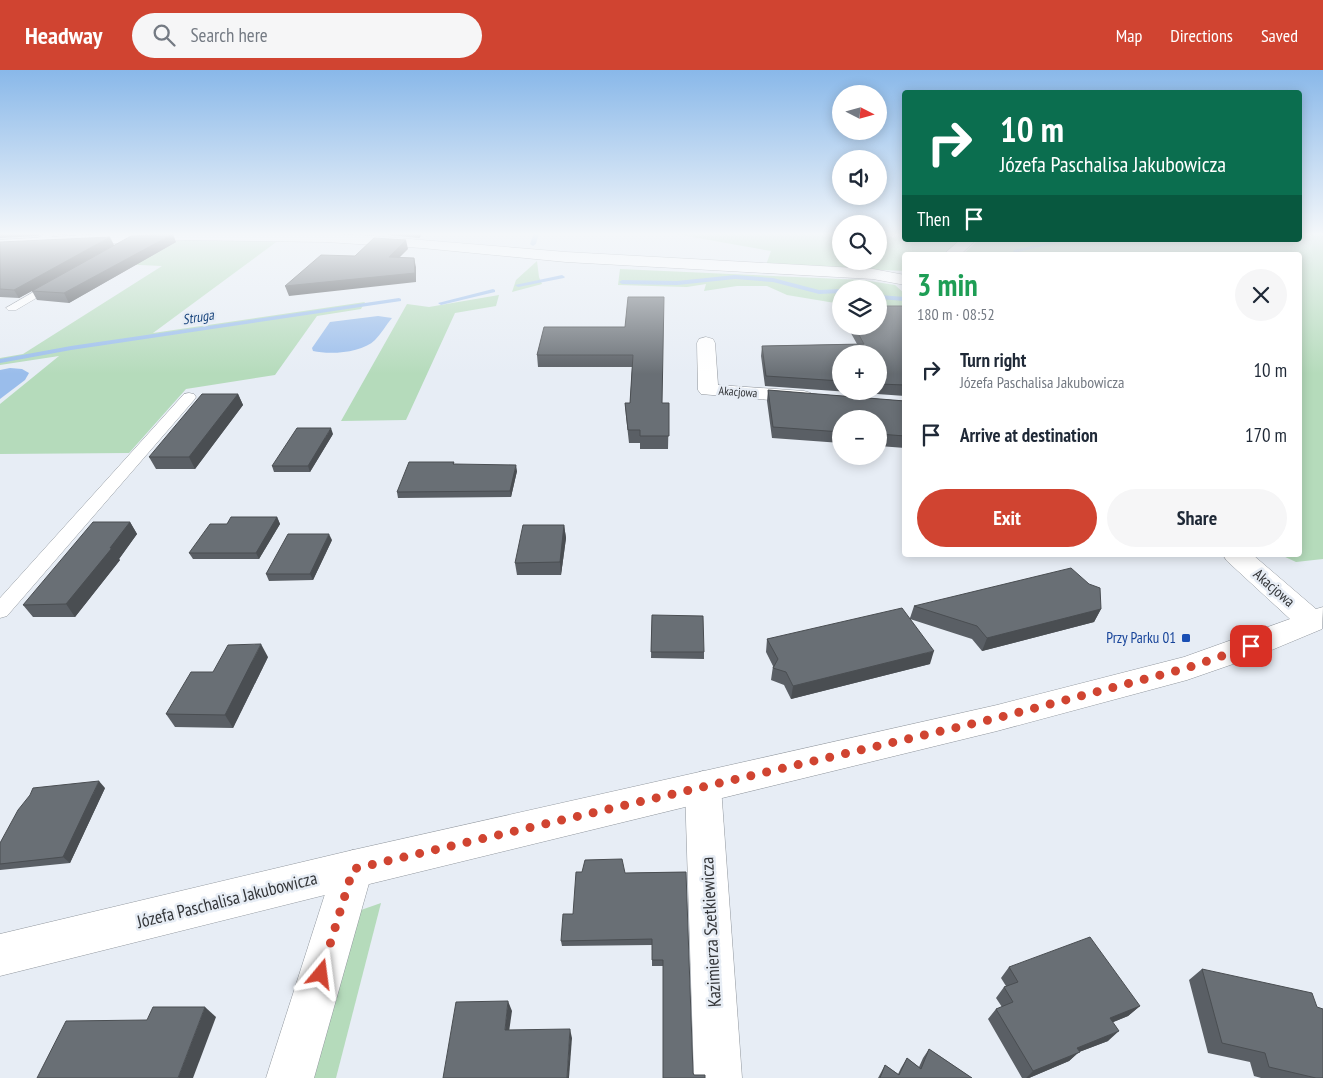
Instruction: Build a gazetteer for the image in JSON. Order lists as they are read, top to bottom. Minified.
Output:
{"streets":{"street":["Akacjowa","Józefa Paschalisa Jakubowicza","Kazimierza Szetkiewicza"]},"crossings":[["Akacjowa","Józefa Paschalisa Jakubowicza"],["Józefa Paschalisa Jakubowicza","Kazimierza Szetkiewicza"]],"water":["Struga"],"places":{"transit":["Przy Parku 01"]},"north":"right","page":{"header":"Headway","search":"Search here","nav":["Map","Directions","Saved"],"map_buttons":["+","−"],"turn":["10 m","Józefa Paschalisa Jakubowicza"],"then":"Then","heading":["3 min","180 m · 08:52"],"list":[{"name":"Turn right","note":"Józefa Paschalisa Jakubowicza","value":"10 m"},{"name":"Arrive at destination","value":"170 m"}],"buttons":["Exit","Share"]}}
